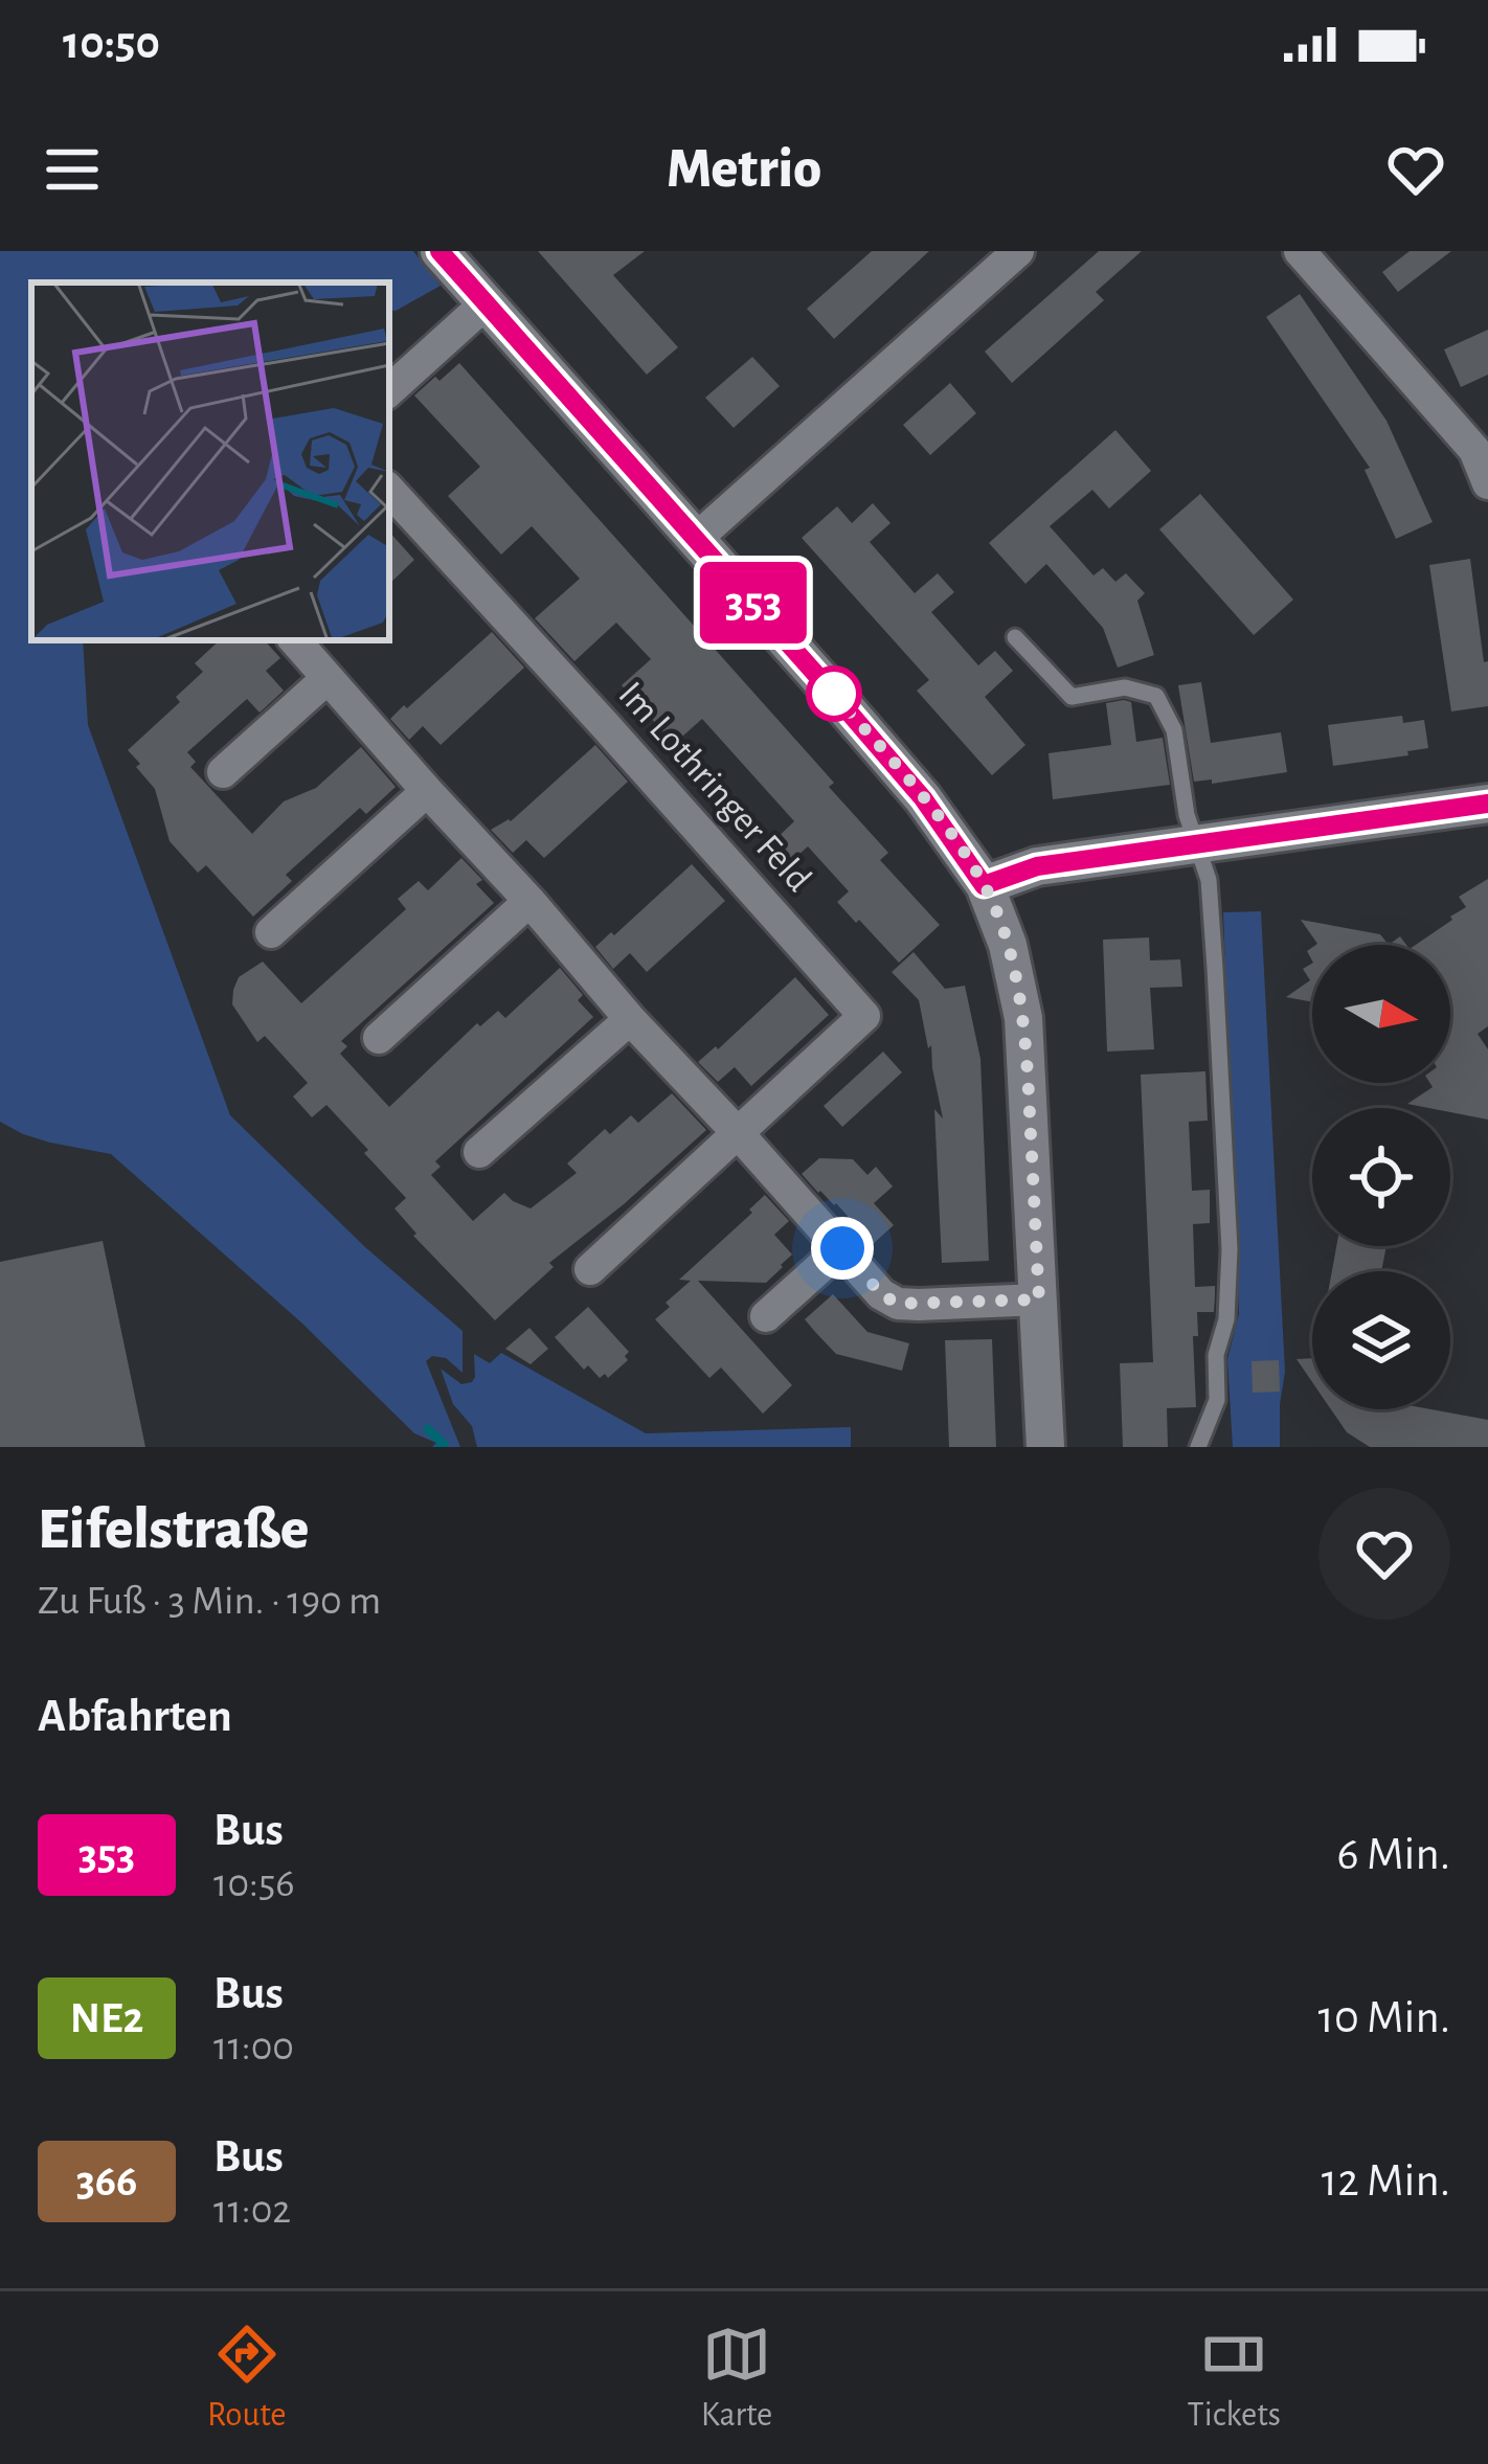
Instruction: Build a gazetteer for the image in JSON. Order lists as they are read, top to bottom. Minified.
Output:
{"streets":{"street":["Im Lothringer Feld"]},"lines":["bus line 353"],"north":"right","page":{"status":"10:50","header":"Metrio","on_map":"353","heading":[["Eifelstraße","Zu Fuß · 3 Min. · 190 m"],"Abfahrten"],"list":[{"mark":"353","name":"Bus","note":"10:56","value":"6 Min."},{"mark":"NE2","name":"Bus","note":"11:00","value":"10 Min."},{"mark":"366","name":"Bus","note":"11:02","value":"12 Min."}],"tabs":["Route","Karte","Tickets"]}}
